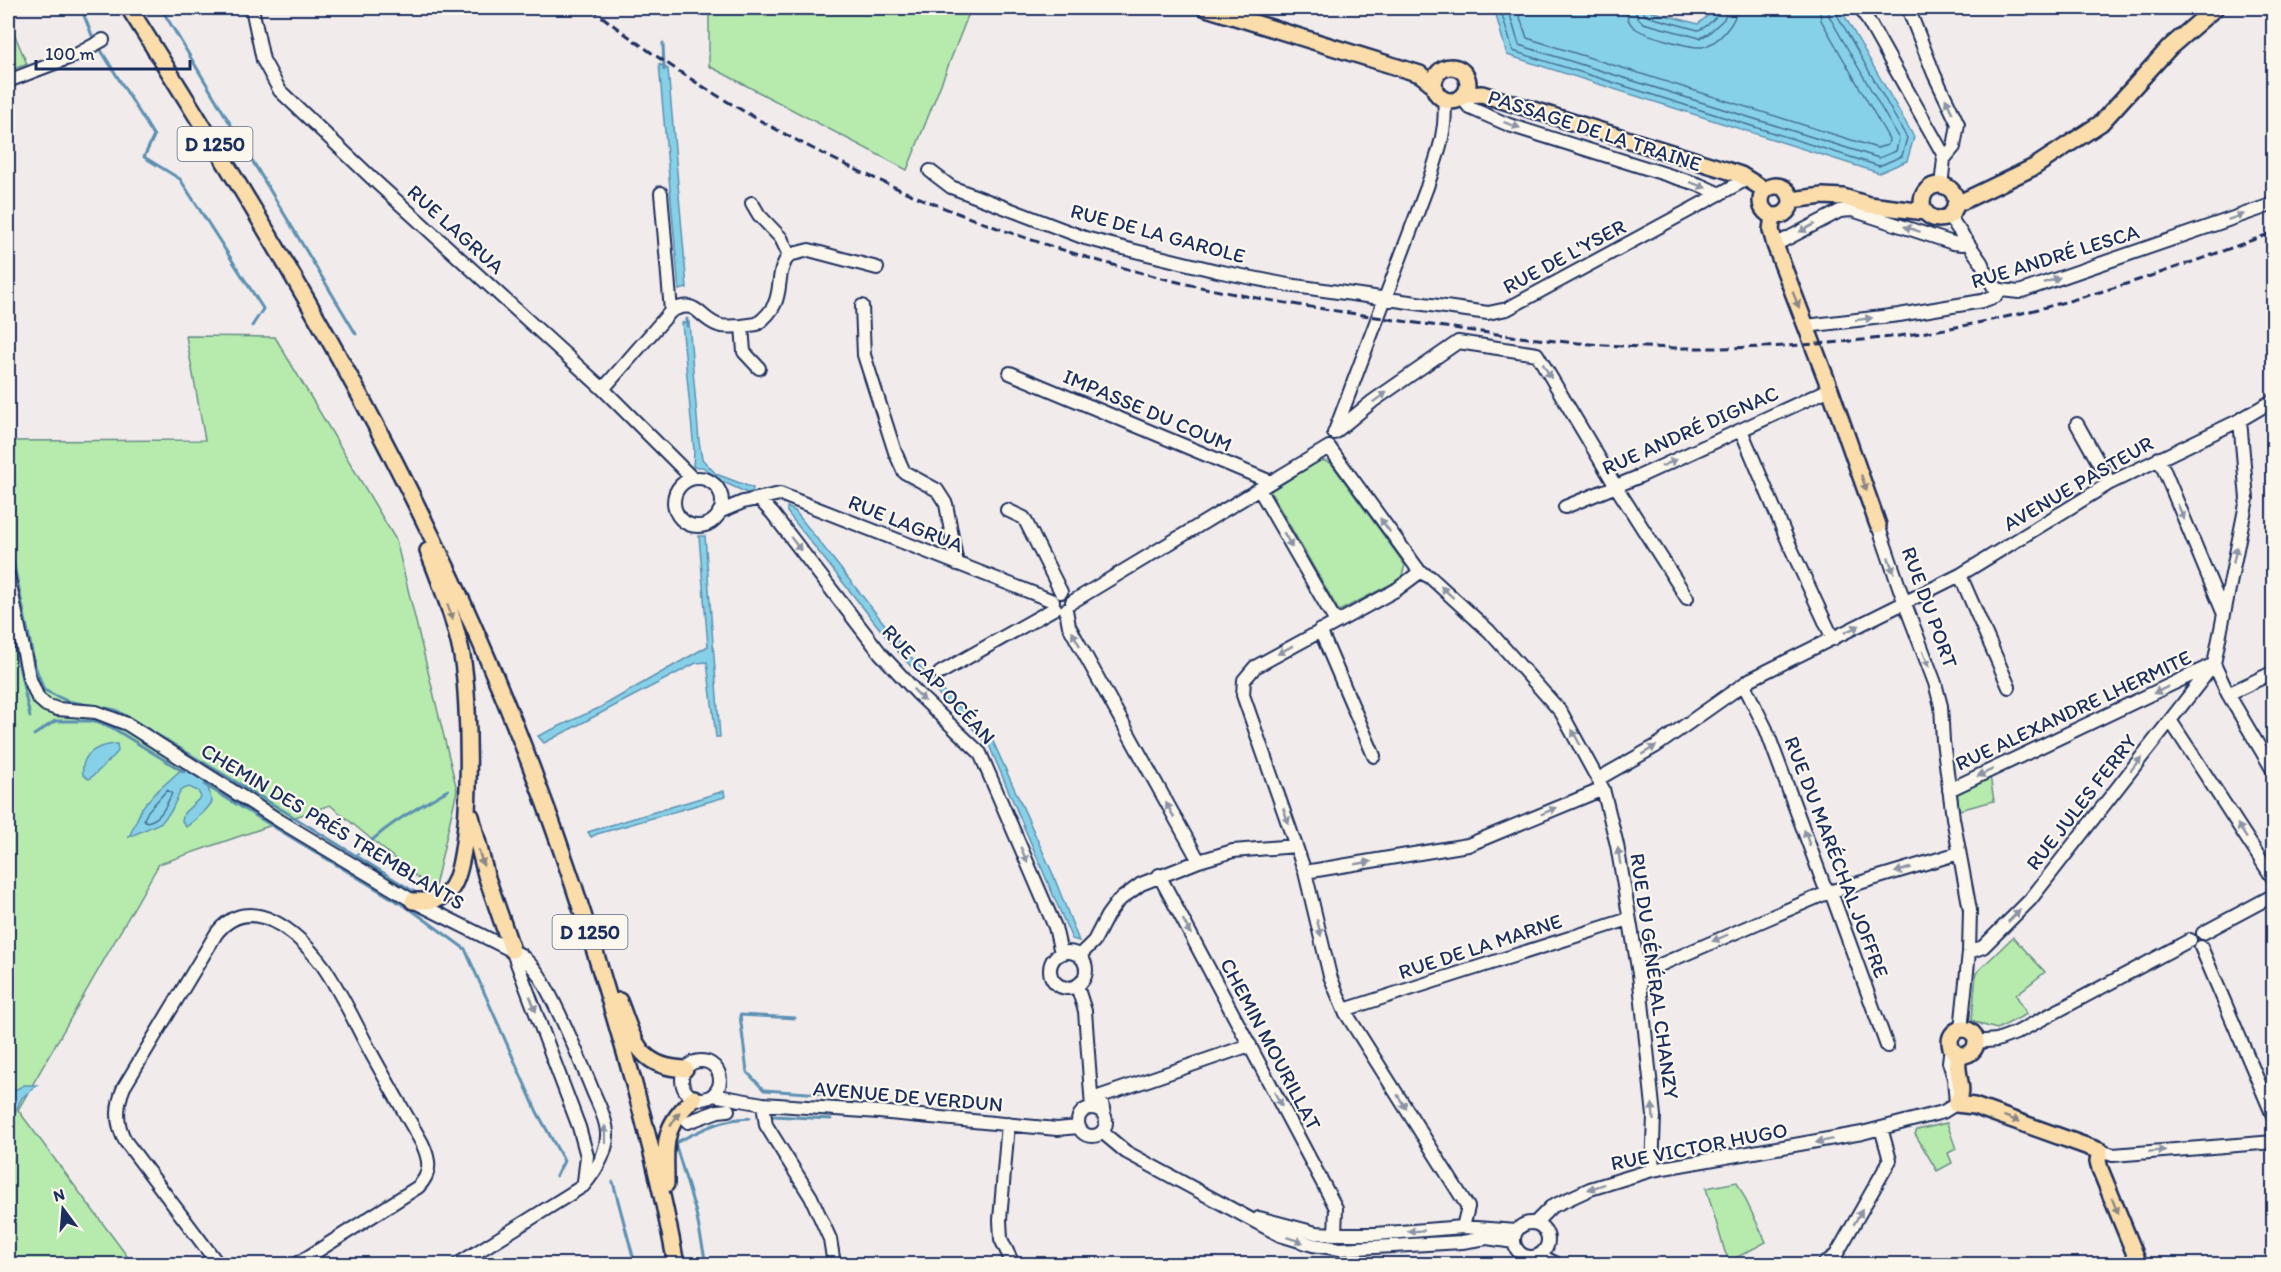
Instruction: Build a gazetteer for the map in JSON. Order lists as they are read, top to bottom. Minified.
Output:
{"streets":{"main road":["D 1250","RUE DU PORT"],"street":["PASSAGE DE LA TRAINE","RUE LAGRUA","RUE DE LA GAROLE","RUE DE L'YSER","RUE ANDRÉ LESCA","IMPASSE DU COUM","RUE ANDRÉ DIGNAC","AVENUE PASTEUR","RUE CAP OCÉAN","RUE ALEXANDRE LHERMITE","RUE JULES FERRY","CHEMIN DES PRÉS TREMBLANTS","RUE DU MARÉCHAL JOFFRE","RUE DE LA MARNE","RUE DU GÉNÉRAL CHANZY","CHEMIN MOURILLAT","AVENUE DE VERDUN","RUE VICTOR HUGO"]},"crossings":[["PASSAGE DE LA TRAINE","RUE DE L'YSER"],["RUE LAGRUA","RUE CAP OCÉAN"],["RUE DE LA GAROLE","RUE DE L'YSER"],["RUE ANDRÉ LESCA","RUE DU PORT"],["RUE ANDRÉ DIGNAC","RUE DU PORT"],["AVENUE PASTEUR","RUE DU PORT"],["AVENUE PASTEUR","RUE DU MARÉCHAL JOFFRE"],["AVENUE PASTEUR","RUE DU GÉNÉRAL CHANZY"],["RUE DU PORT","RUE ALEXANDRE LHERMITE"],["RUE DU PORT","RUE JULES FERRY"],["RUE ALEXANDRE LHERMITE","RUE JULES FERRY"],["RUE DE LA MARNE","RUE DU GÉNÉRAL CHANZY"],["RUE DU GÉNÉRAL CHANZY","RUE VICTOR HUGO"]],"one_way":["PASSAGE DE LA TRAINE","RUE ANDRÉ LESCA","RUE ANDRÉ DIGNAC","AVENUE PASTEUR","RUE DU PORT","RUE CAP OCÉAN","RUE ALEXANDRE LHERMITE","RUE JULES FERRY","RUE DU MARÉCHAL JOFFRE","RUE DU GÉNÉRAL CHANZY","RUE VICTOR HUGO"],"scale_bar":"100 m","north":"top"}
